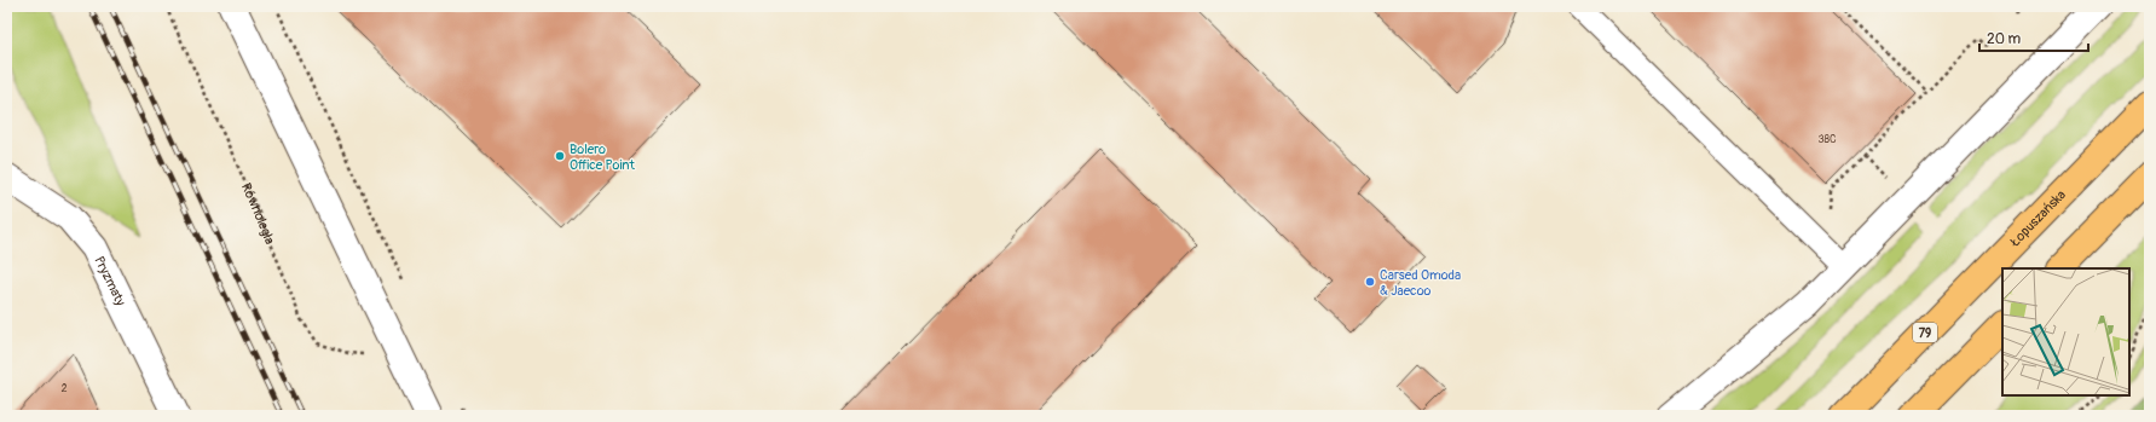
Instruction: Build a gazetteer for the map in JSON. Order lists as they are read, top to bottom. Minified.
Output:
{"streets":{"main road":["Łopuszańska","79"],"street":["Pryzmaty"],"path":["Równoległa"]},"places":["Bolero Office Point","Carsed Omoda & Jaecoo"],"house_numbers":["38C","2"],"scale_bar":"20 m"}
